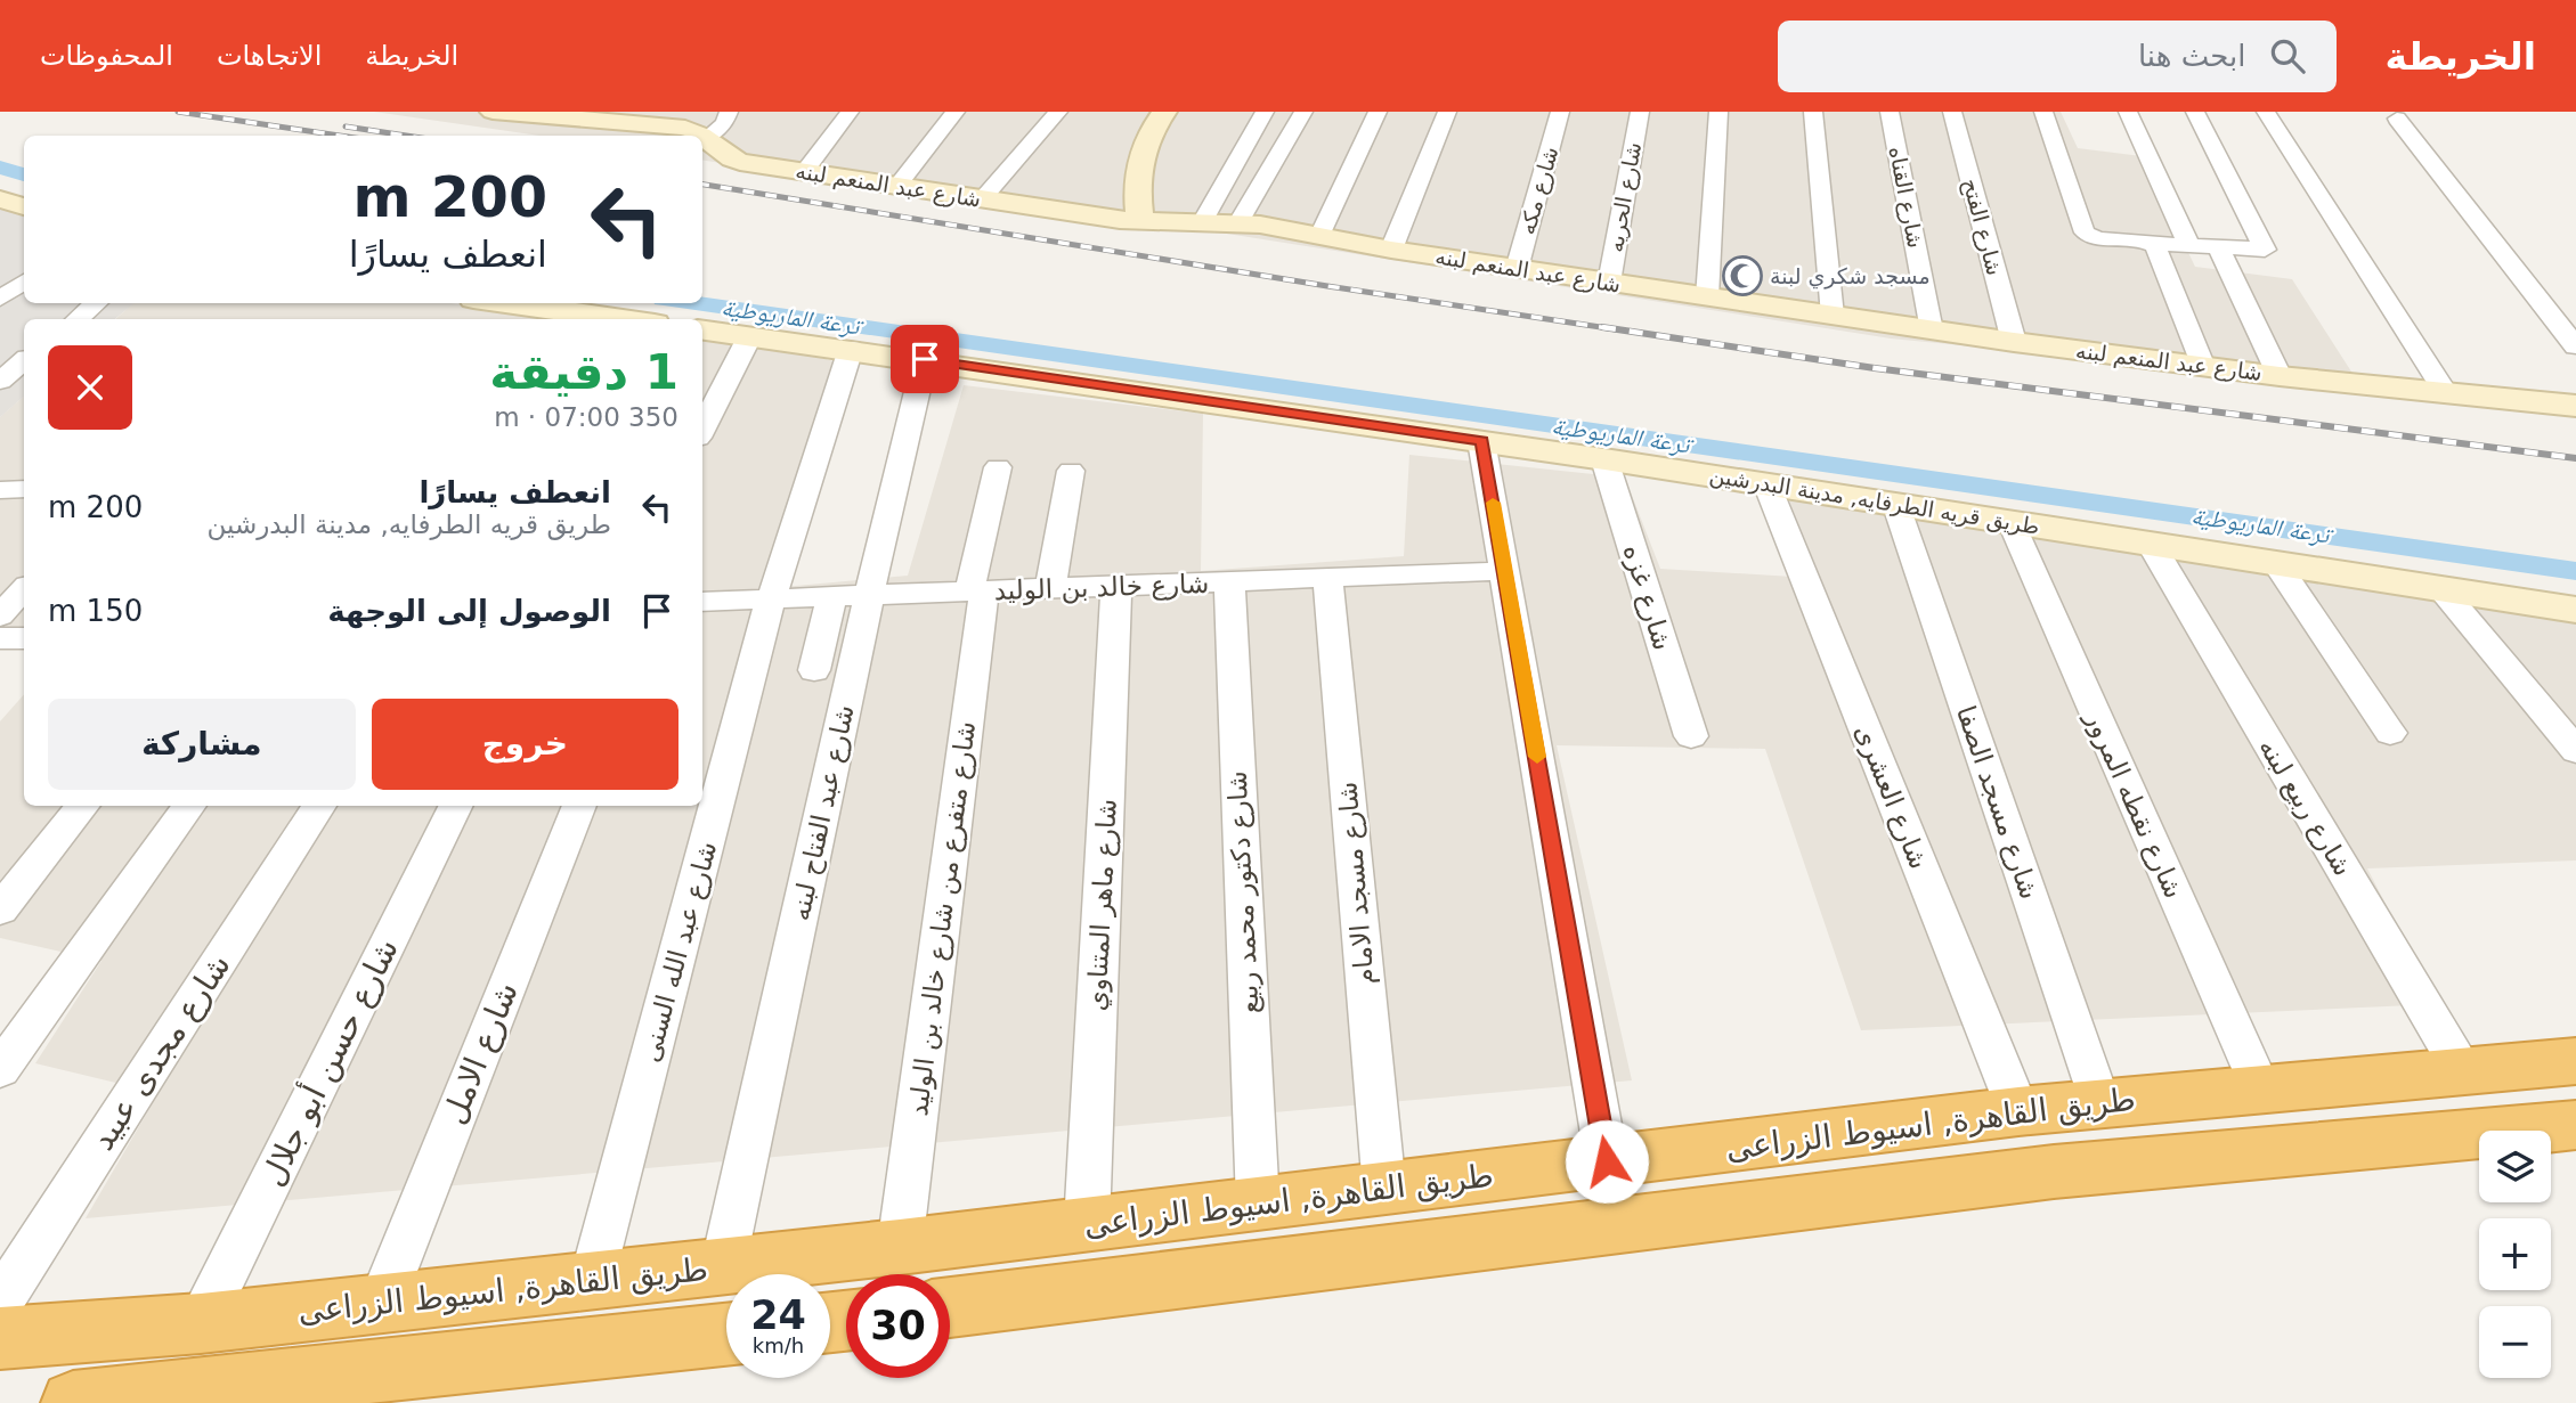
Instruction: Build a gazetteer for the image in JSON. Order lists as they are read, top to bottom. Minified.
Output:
{"streets":{"highway":["طريق القاهرة, اسيوط الزراعى"],"main road":["شارع عبد المنعم لبنه","طريق قريه الطرفايه, مدينة البدرشين"],"street":["شارع مكه","شارع الحريه","شارع القناه","شارع الفتح","شارع خالد بن الوليد","شارع غزه","شارع العشرى","شارع مسجد الصفا","شارع نقطه المرور","شارع ربيع لبنه","شارع عبد الفتاح لبنه","شارع مسجد الامام","شارع دكتور محمد ربيع","شارع ماهر المتناوي","شارع متفرع من شارع خالد بن الوليد","شارع عبد الله السنى","شارع مجدى عبيد","شارع الامل","شارع حسن أبو جلال"]},"crossings":[["شارع عبد المنعم لبنه","شارع مكه"],["شارع عبد المنعم لبنه","شارع الحريه"],["شارع عبد المنعم لبنه","شارع القناه"],["شارع عبد المنعم لبنه","شارع الفتح"],["طريق قريه الطرفايه, مدينة البدرشين","شارع غزه"],["طريق قريه الطرفايه, مدينة البدرشين","شارع العشرى"],["طريق قريه الطرفايه, مدينة البدرشين","شارع مسجد الصفا"],["طريق قريه الطرفايه, مدينة البدرشين","شارع نقطه المرور"],["طريق قريه الطرفايه, مدينة البدرشين","شارع ربيع لبنه"],["طريق قريه الطرفايه, مدينة البدرشين","شارع عبد الفتاح لبنه"],["طريق قريه الطرفايه, مدينة البدرشين","شارع عبد الله السنى"],["شارع خالد بن الوليد","شارع عبد الفتاح لبنه"],["شارع خالد بن الوليد","شارع مسجد الامام"],["شارع خالد بن الوليد","شارع دكتور محمد ربيع"],["شارع خالد بن الوليد","شارع ماهر المتناوي"],["شارع خالد بن الوليد","شارع متفرع من شارع خالد بن الوليد"],["شارع خالد بن الوليد","شارع عبد الله السنى"],["شارع العشرى","طريق القاهرة, اسيوط الزراعى"],["شارع مسجد الصفا","طريق القاهرة, اسيوط الزراعى"],["شارع نقطه المرور","طريق القاهرة, اسيوط الزراعى"],["شارع ربيع لبنه","طريق القاهرة, اسيوط الزراعى"],["شارع عبد الفتاح لبنه","طريق القاهرة, اسيوط الزراعى"],["شارع مسجد الامام","طريق القاهرة, اسيوط الزراعى"],["شارع دكتور محمد ربيع","طريق القاهرة, اسيوط الزراعى"],["شارع ماهر المتناوي","طريق القاهرة, اسيوط الزراعى"],["شارع متفرع من شارع خالد بن الوليد","طريق القاهرة, اسيوط الزراعى"],["شارع عبد الله السنى","طريق القاهرة, اسيوط الزراعى"],["شارع الامل","طريق القاهرة, اسيوط الزراعى"],["شارع حسن أبو جلال","طريق القاهرة, اسيوط الزراعى"]],"water":["ترعة الماريوطية"],"places":{"mosque":["مسجد شكري لبنة"]},"page":{"header":"الخريطة","search":"ابحث هنا","nav":["الخريطة","الاتجاهات","المحفوظات"],"turn":["200 m","انعطف يسارًا"],"heading":["1 دقيقة","350 m · 07:00"],"list":[{"name":"انعطف يسارًا","note":"طريق قريه الطرفايه, مدينة البدرشين","value":"200 m"},{"name":"الوصول إلى الوجهة","value":"150 m"}],"buttons":["خروج","مشاركة"],"map_buttons":["+","−"],"speed":"24 km/h","limit":"30"}}
